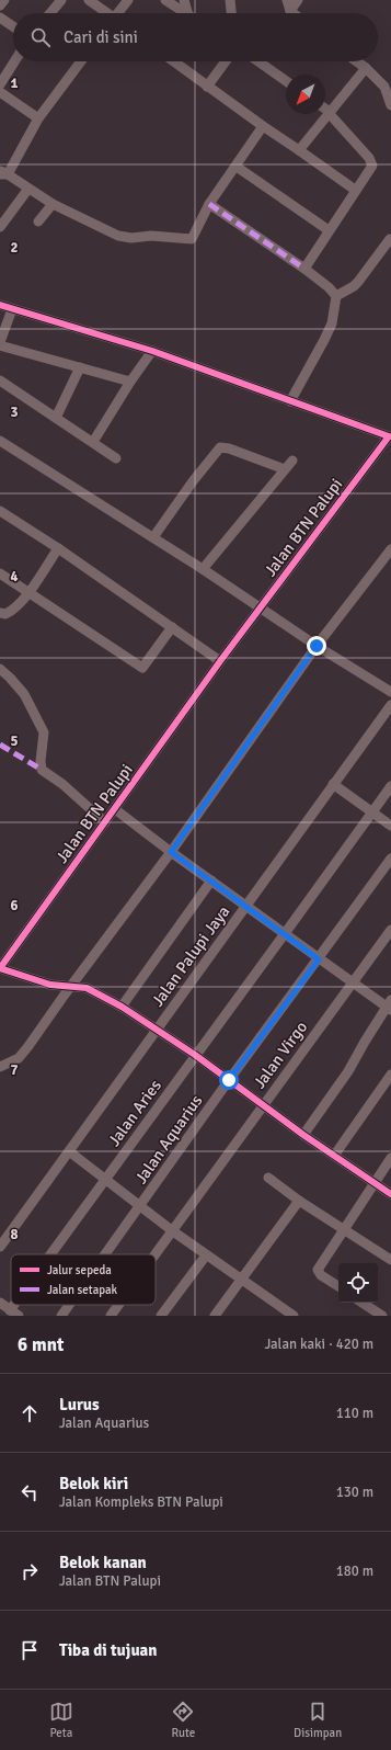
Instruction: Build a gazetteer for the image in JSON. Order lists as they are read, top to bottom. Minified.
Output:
{"streets":{"street":["Jalan BTN Palupi","Jalan Palupi Jaya","Jalan Virgo","Jalan Aries","Jalan Aquarius"]},"crossings":[["Jalan BTN Palupi","Jalan Palupi Jaya"],["Jalan BTN Palupi","Jalan Virgo"],["Jalan BTN Palupi","Jalan Aries"],["Jalan BTN Palupi","Jalan Aquarius"]],"legend":["Jalur sepeda","Jalan setapak"],"north":"bottom left","page":{"search":"Cari di sini","heading":["6 mnt","Jalan kaki · 420 m"],"list":[["Lurus","Jalan Aquarius","110 m"],["Belok kiri","Jalan Kompleks BTN Palupi","130 m"],["Belok kanan","Jalan BTN Palupi","180 m"],"Tiba di tujuan"],"nav":["Peta","Rute","Disimpan"]},"grid":{"rows":["1","2","3","4","5","6","7","8"]}}
